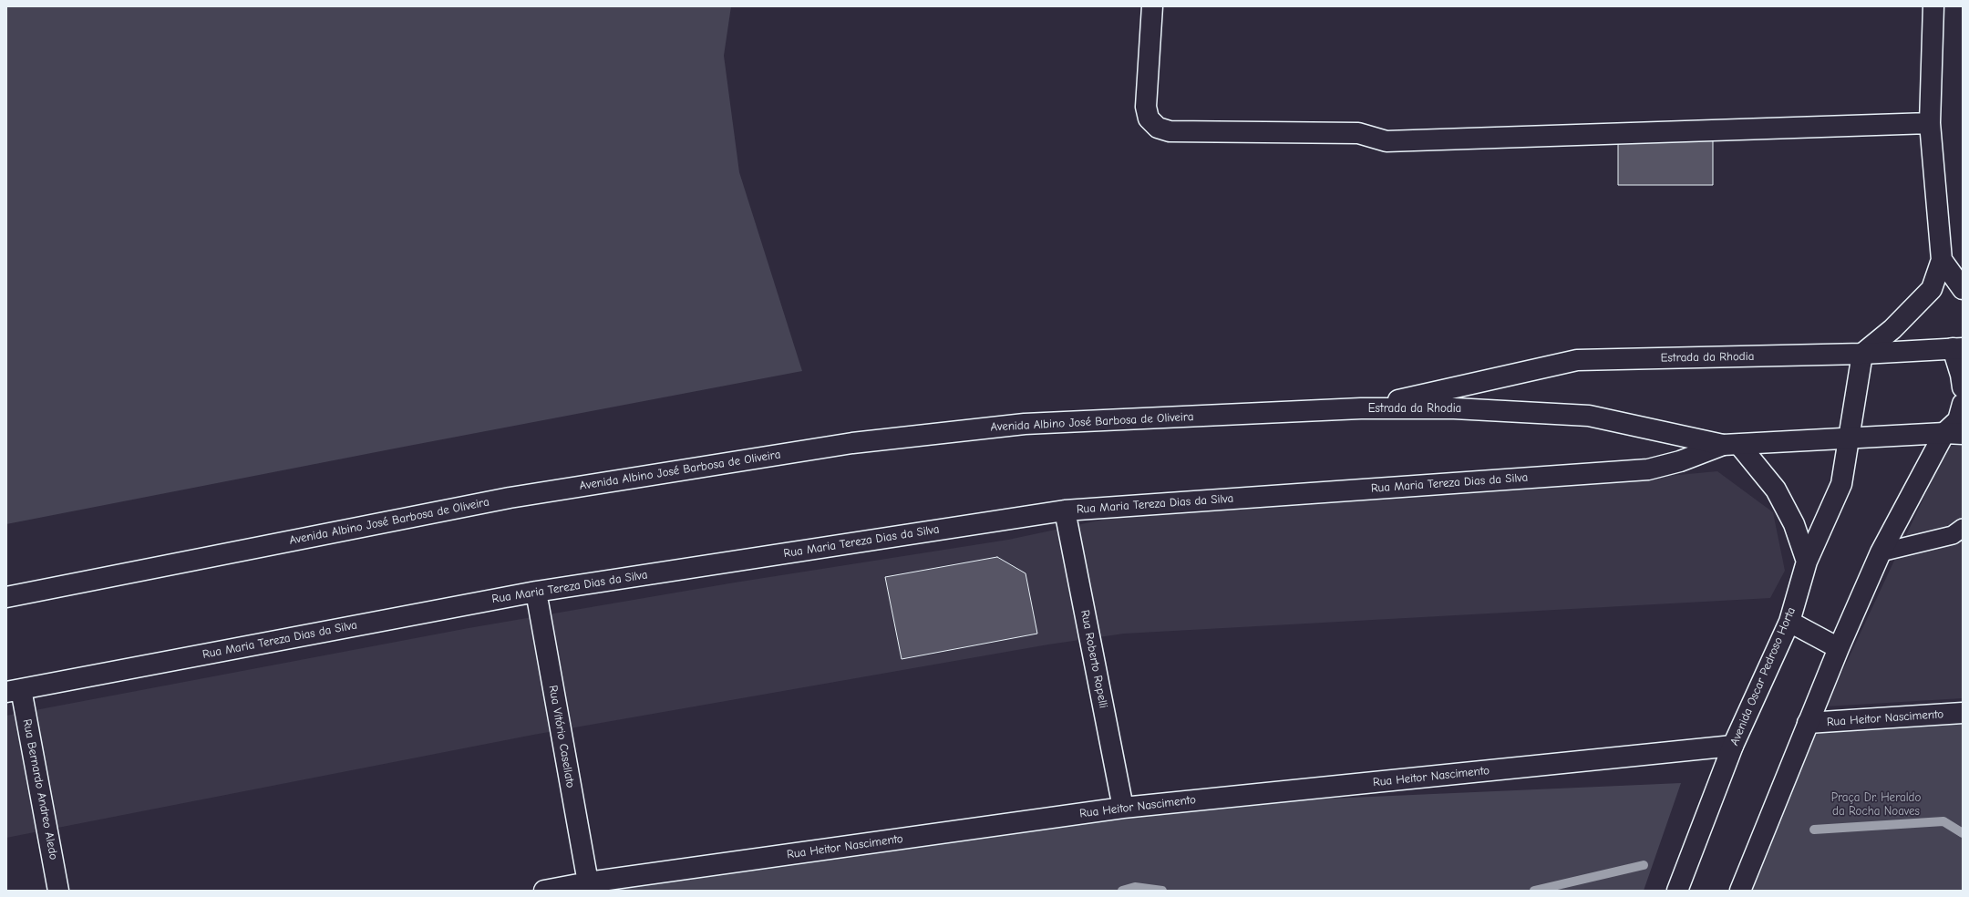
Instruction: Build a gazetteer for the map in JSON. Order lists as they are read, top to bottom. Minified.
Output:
{"streets":{"street":["Estrada da Rhodia","Avenida Albino José Barbosa de Oliveira","Rua Maria Tereza Dias da Silva","Rua Roberto Ropelli","Avenida Oscar Pedroso Horta","Rua Heitor Nascimento","Rua Vitório Casellato","Rua Bernardo Andreo Aledo"]},"crossings":[["Estrada da Rhodia","Avenida Albino José Barbosa de Oliveira"],["Estrada da Rhodia","Rua Maria Tereza Dias da Silva"],["Estrada da Rhodia","Avenida Oscar Pedroso Horta"],["Rua Maria Tereza Dias da Silva","Rua Roberto Ropelli"],["Rua Maria Tereza Dias da Silva","Rua Vitório Casellato"],["Rua Maria Tereza Dias da Silva","Rua Bernardo Andreo Aledo"],["Rua Roberto Ropelli","Rua Heitor Nascimento"],["Avenida Oscar Pedroso Horta","Rua Heitor Nascimento"],["Rua Heitor Nascimento","Rua Vitório Casellato"]],"parks":["Praça Dr. Heraldo da Rocha Noaves"]}
